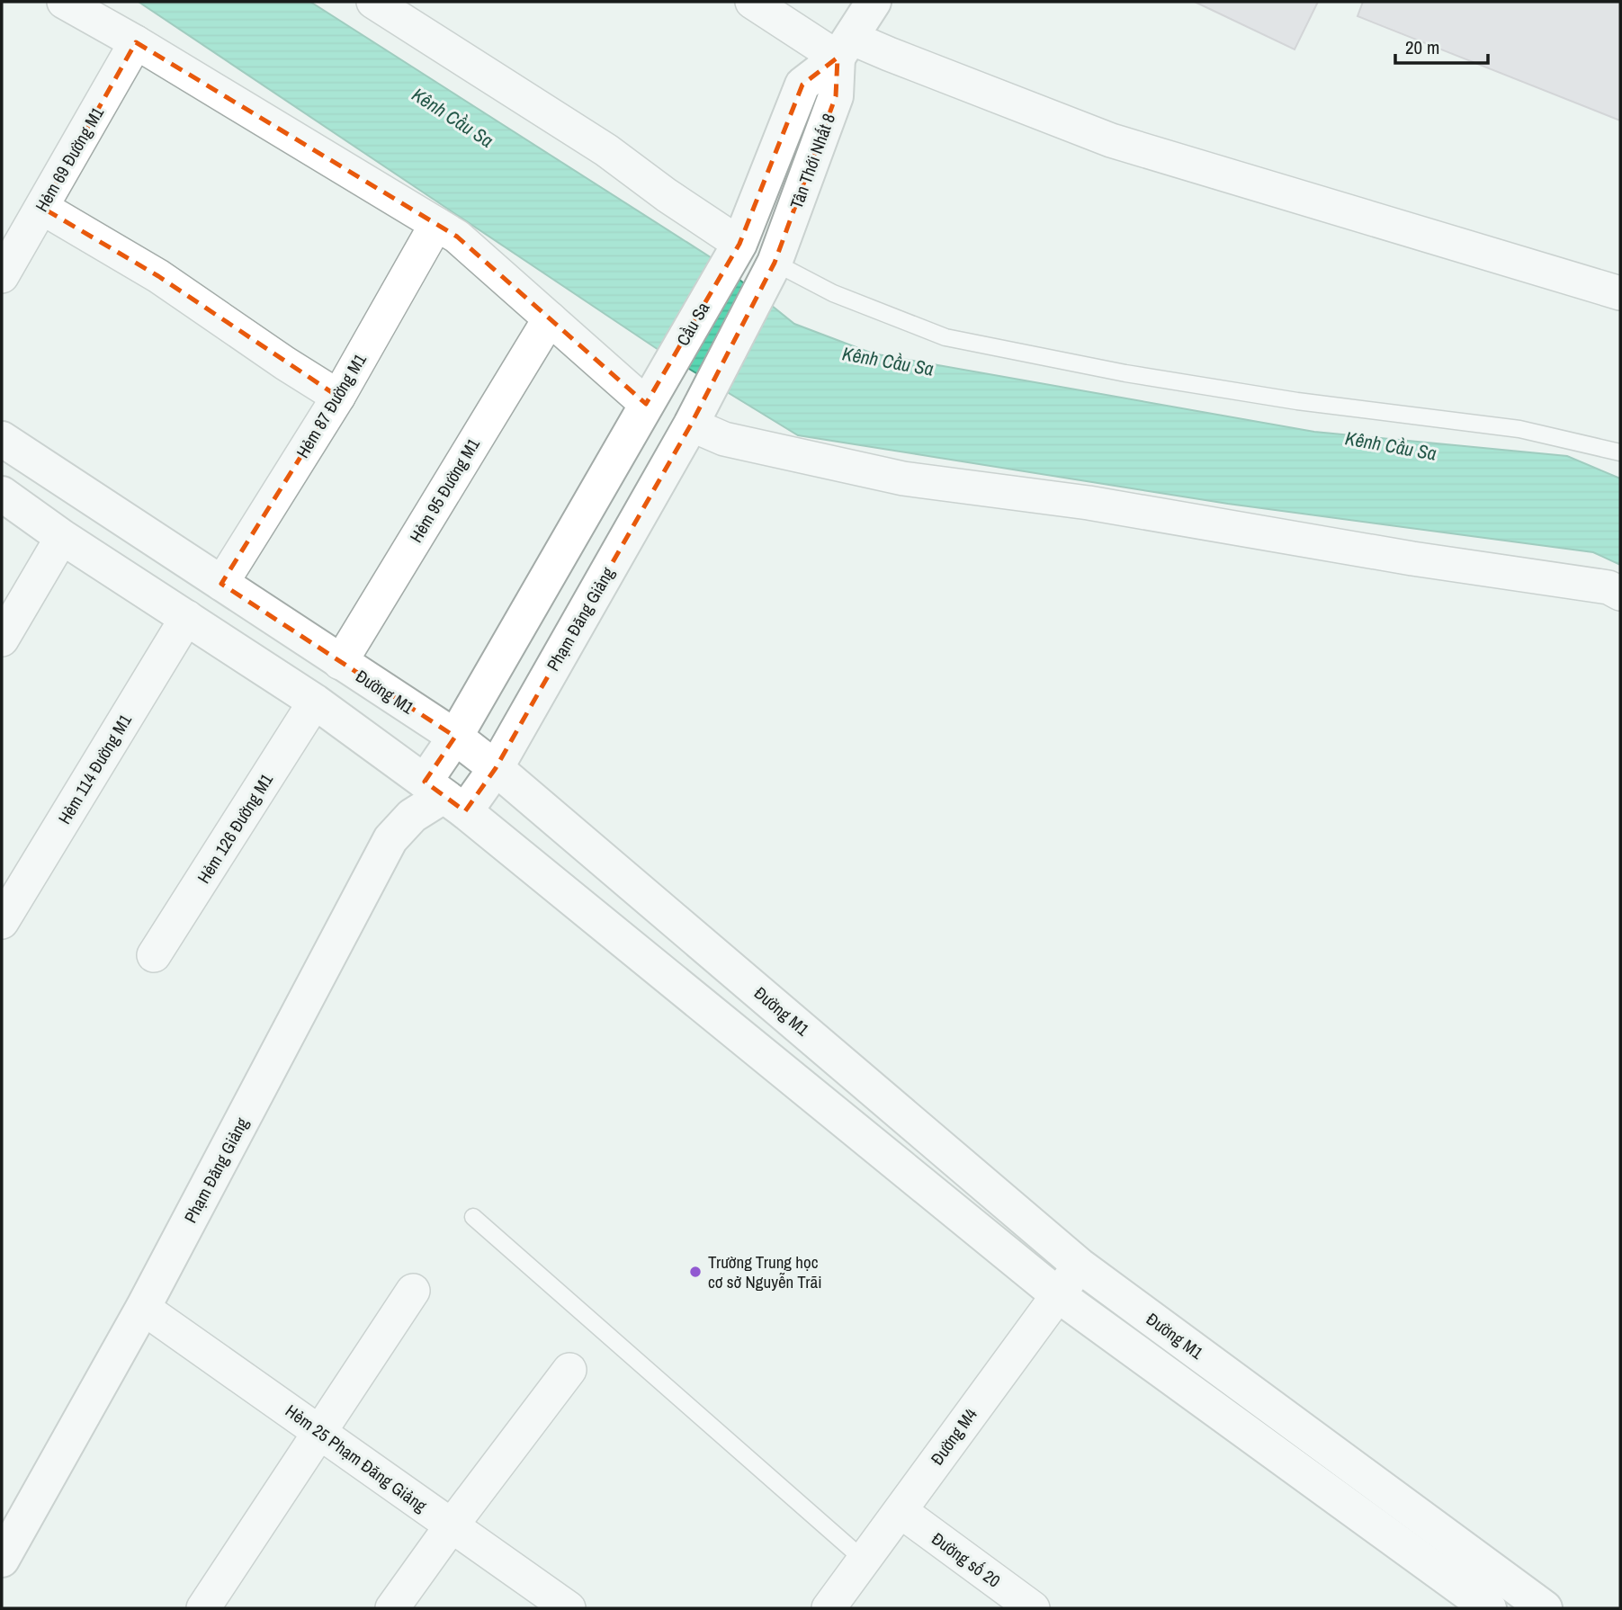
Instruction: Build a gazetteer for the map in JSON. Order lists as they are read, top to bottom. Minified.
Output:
{"streets":{"street":["Hẻm 69 Đường M1","Tân Thới Nhất 8","Cầu Sa","Hẻm 87 Đường M1","Hẻm 95 Đường M1","Phạm Đăng Giảng","Đường M1","Hẻm 114 Đường M1","Hẻm 126 Đường M1","Đường M4","Hẻm 25 Phạm Đăng Giảng","Đường số 20"]},"crossings":[["Tân Thới Nhất 8","Cầu Sa"],["Cầu Sa","Phạm Đăng Giảng"],["Hẻm 87 Đường M1","Đường M1"],["Hẻm 95 Đường M1","Đường M1"],["Phạm Đăng Giảng","Đường M1"],["Phạm Đăng Giảng","Hẻm 25 Phạm Đăng Giảng"],["Đường M1","Hẻm 114 Đường M1"],["Đường M1","Hẻm 126 Đường M1"],["Đường M1","Đường M4"],["Đường M4","Đường số 20"]],"water":["Kênh Cầu Sa"],"places":["Trường Trung học cơ sở Nguyễn Trãi"],"scale_bar":"20 m"}
